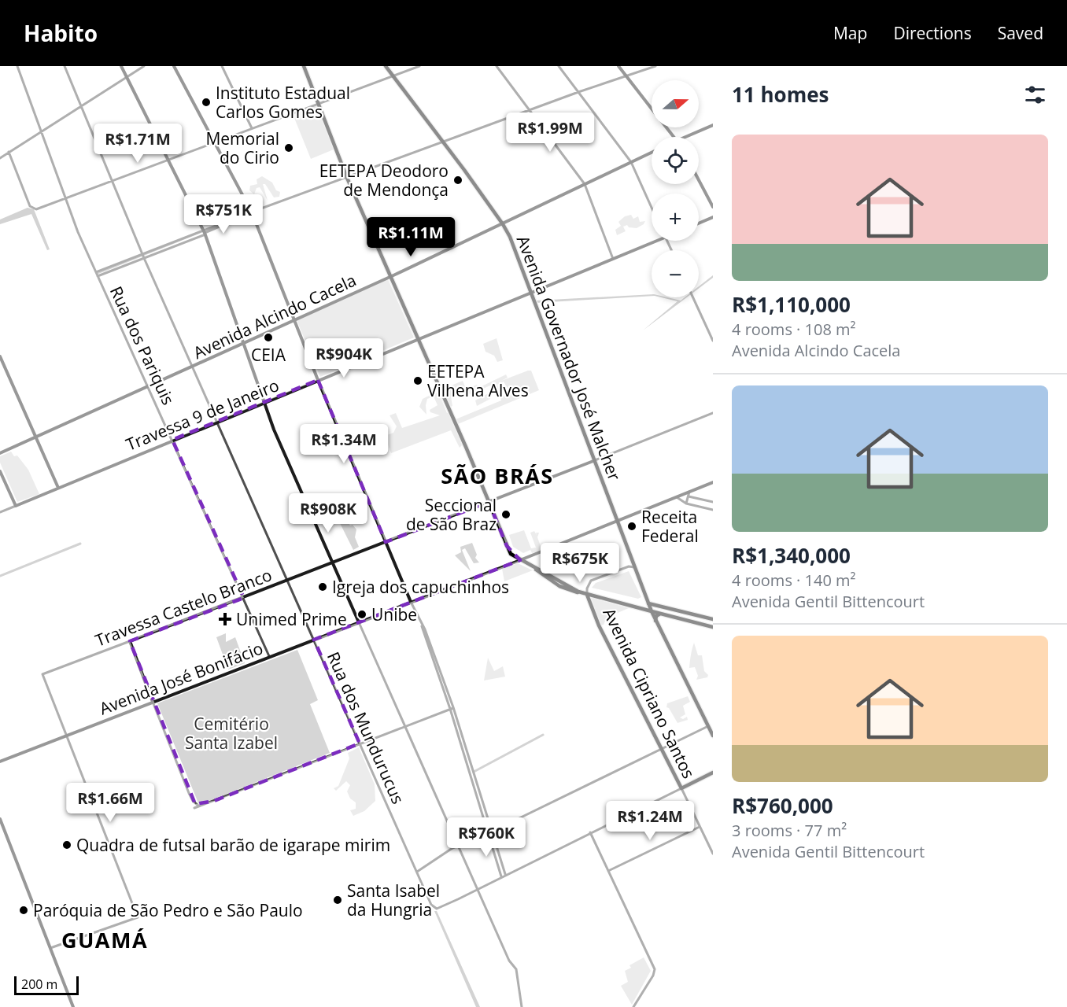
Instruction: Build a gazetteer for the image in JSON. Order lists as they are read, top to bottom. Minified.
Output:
{"streets":{"main road":["Avenida Alcindo Cacela","Avenida Governador José Malcher","Travessa 9 de Janeiro","Travessa Castelo Branco","Avenida José Bonifácio","Avenida Cipriano Santos"],"street":["Rua dos Pariquis","Rua dos Mundurucus"]},"crossings":[["Avenida Alcindo Cacela","Rua dos Pariquis"],["Avenida Alcindo Cacela","Avenida Governador José Malcher"],["Avenida Alcindo Cacela","Rua dos Mundurucus"],["Rua dos Pariquis","Travessa 9 de Janeiro"],["Rua dos Pariquis","Travessa Castelo Branco"],["Rua dos Pariquis","Avenida José Bonifácio"],["Avenida Governador José Malcher","Travessa 9 de Janeiro"],["Avenida Governador José Malcher","Travessa Castelo Branco"],["Avenida Governador José Malcher","Avenida José Bonifácio"],["Travessa 9 de Janeiro","Rua dos Mundurucus"],["Travessa Castelo Branco","Avenida José Bonifácio"],["Travessa Castelo Branco","Rua dos Mundurucus"],["Avenida José Bonifácio","Rua dos Mundurucus"]],"districts":["SÃO BRÁS","GUAMÁ"],"parks":["Cemitério Santa Izabel"],"places":{"other":["Instituto Estadual Carlos Gomes","Memorial do Cirio","EETEPA Deodoro de Mendonça","CEIA","EETEPA Vilhena Alves","Seccional de São Braz","Receita Federal","Igreja dos capuchinhos","Unibe","Quadra de futsal barão de igarape mirim","Santa Isabel da Hungria","Paróquia de São Pedro e São Paulo"],"health":["Unimed Prime"]},"scale_bar":"200 m","north":"right","page":{"header":"Habito","nav":["Map","Directions","Saved"],"heading":"11 homes","map_buttons":["+","−"],"price":["R$1.99M","R$1.71M","R$751K","R$1.11M","R$904K","R$1.34M","R$908K","R$675K","R$1.66M","R$1.24M","R$760K"],"list":[{"name":"R$1,110,000","note":"4 rooms · 108 m² · Avenida Alcindo Cacela"},{"name":"R$1,340,000","note":"4 rooms · 140 m² · Avenida Gentil Bittencourt"},{"name":"R$760,000","note":"3 rooms · 77 m² · Avenida Gentil Bittencourt"}],"scale":"200 m"}}
